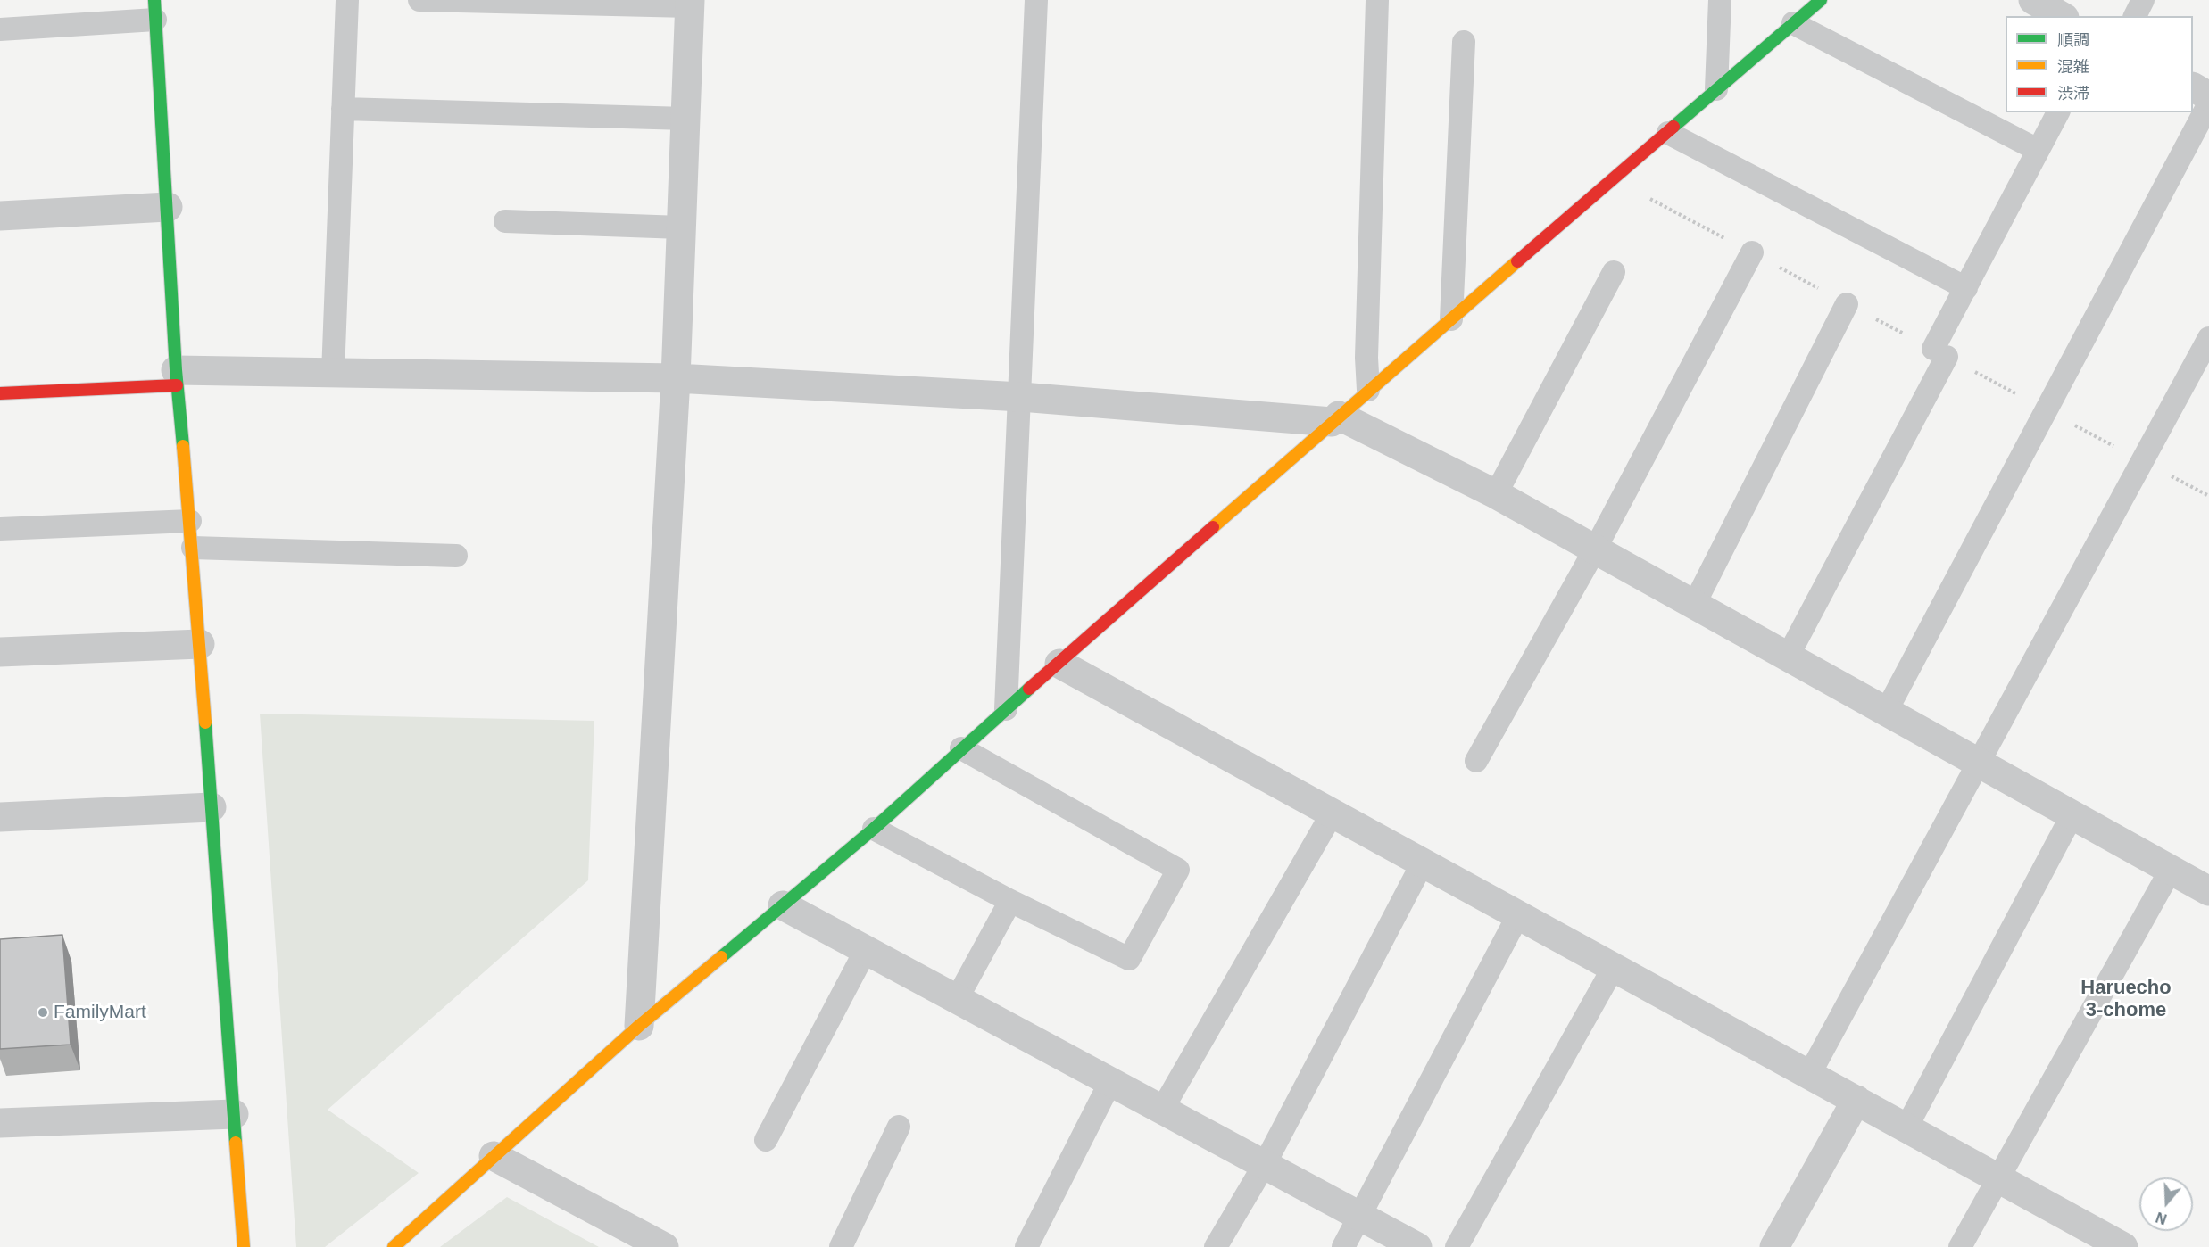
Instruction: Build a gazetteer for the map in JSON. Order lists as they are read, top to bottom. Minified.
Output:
{"districts":["Haruecho 3-chome"],"places":["FamilyMart"],"legend":["順調","混雑","渋滞"],"north":"bottom"}
